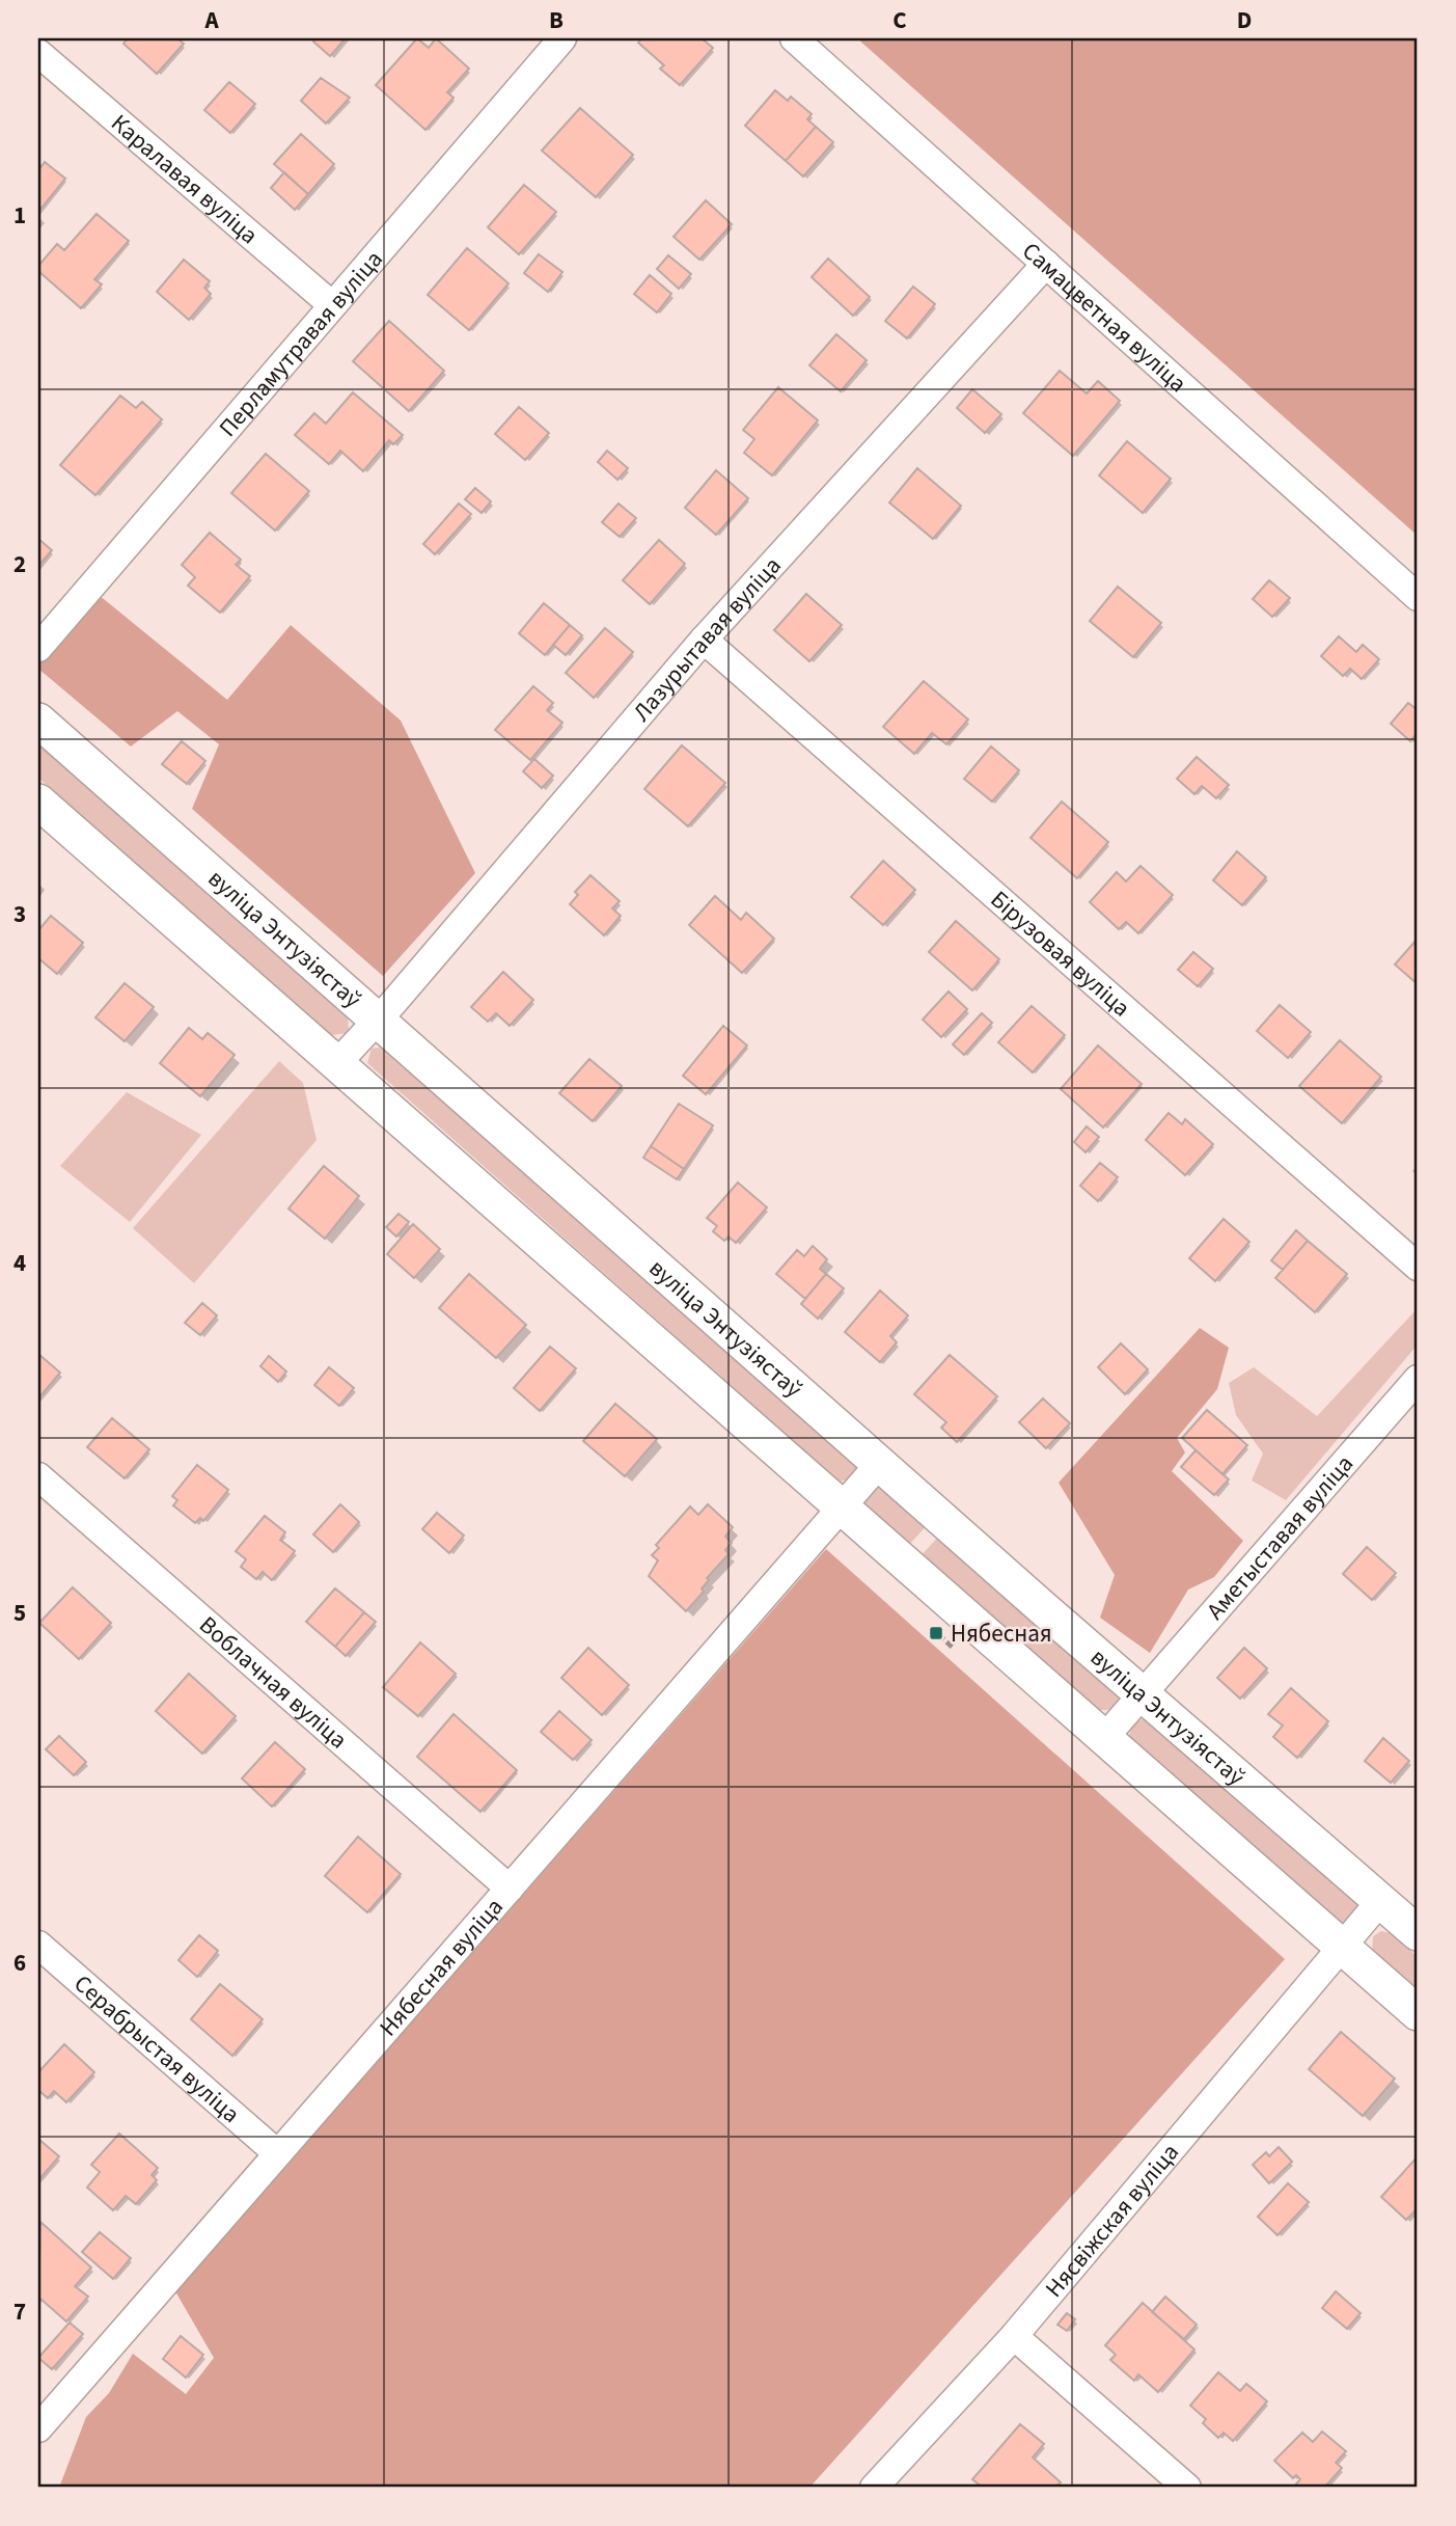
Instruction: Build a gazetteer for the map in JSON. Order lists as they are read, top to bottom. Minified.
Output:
{"streets":{"street":["Каралавая вуліца","Самацветная вуліца","Перламутравая вуліца","Лазурытавая вуліца","вуліца Энтузіястаў","Бірузовая вуліца","Аметыставая вуліца","Воблачная вуліца","Нябесная вуліца","Серабрыстая вуліца","Нясвіжская вуліца"]},"crossings":[["Каралавая вуліца","Перламутравая вуліца"],["Самацветная вуліца","Лазурытавая вуліца"],["Лазурытавая вуліца","вуліца Энтузіястаў"],["Лазурытавая вуліца","Бірузовая вуліца"],["вуліца Энтузіястаў","Аметыставая вуліца"],["вуліца Энтузіястаў","Нябесная вуліца"],["вуліца Энтузіястаў","Нясвіжская вуліца"],["Воблачная вуліца","Нябесная вуліца"],["Нябесная вуліца","Серабрыстая вуліца"]],"places":{"transit":["Нябесная"]},"grid":{"columns":["A","B","C","D"],"rows":["1","2","3","4","5","6","7"]}}
